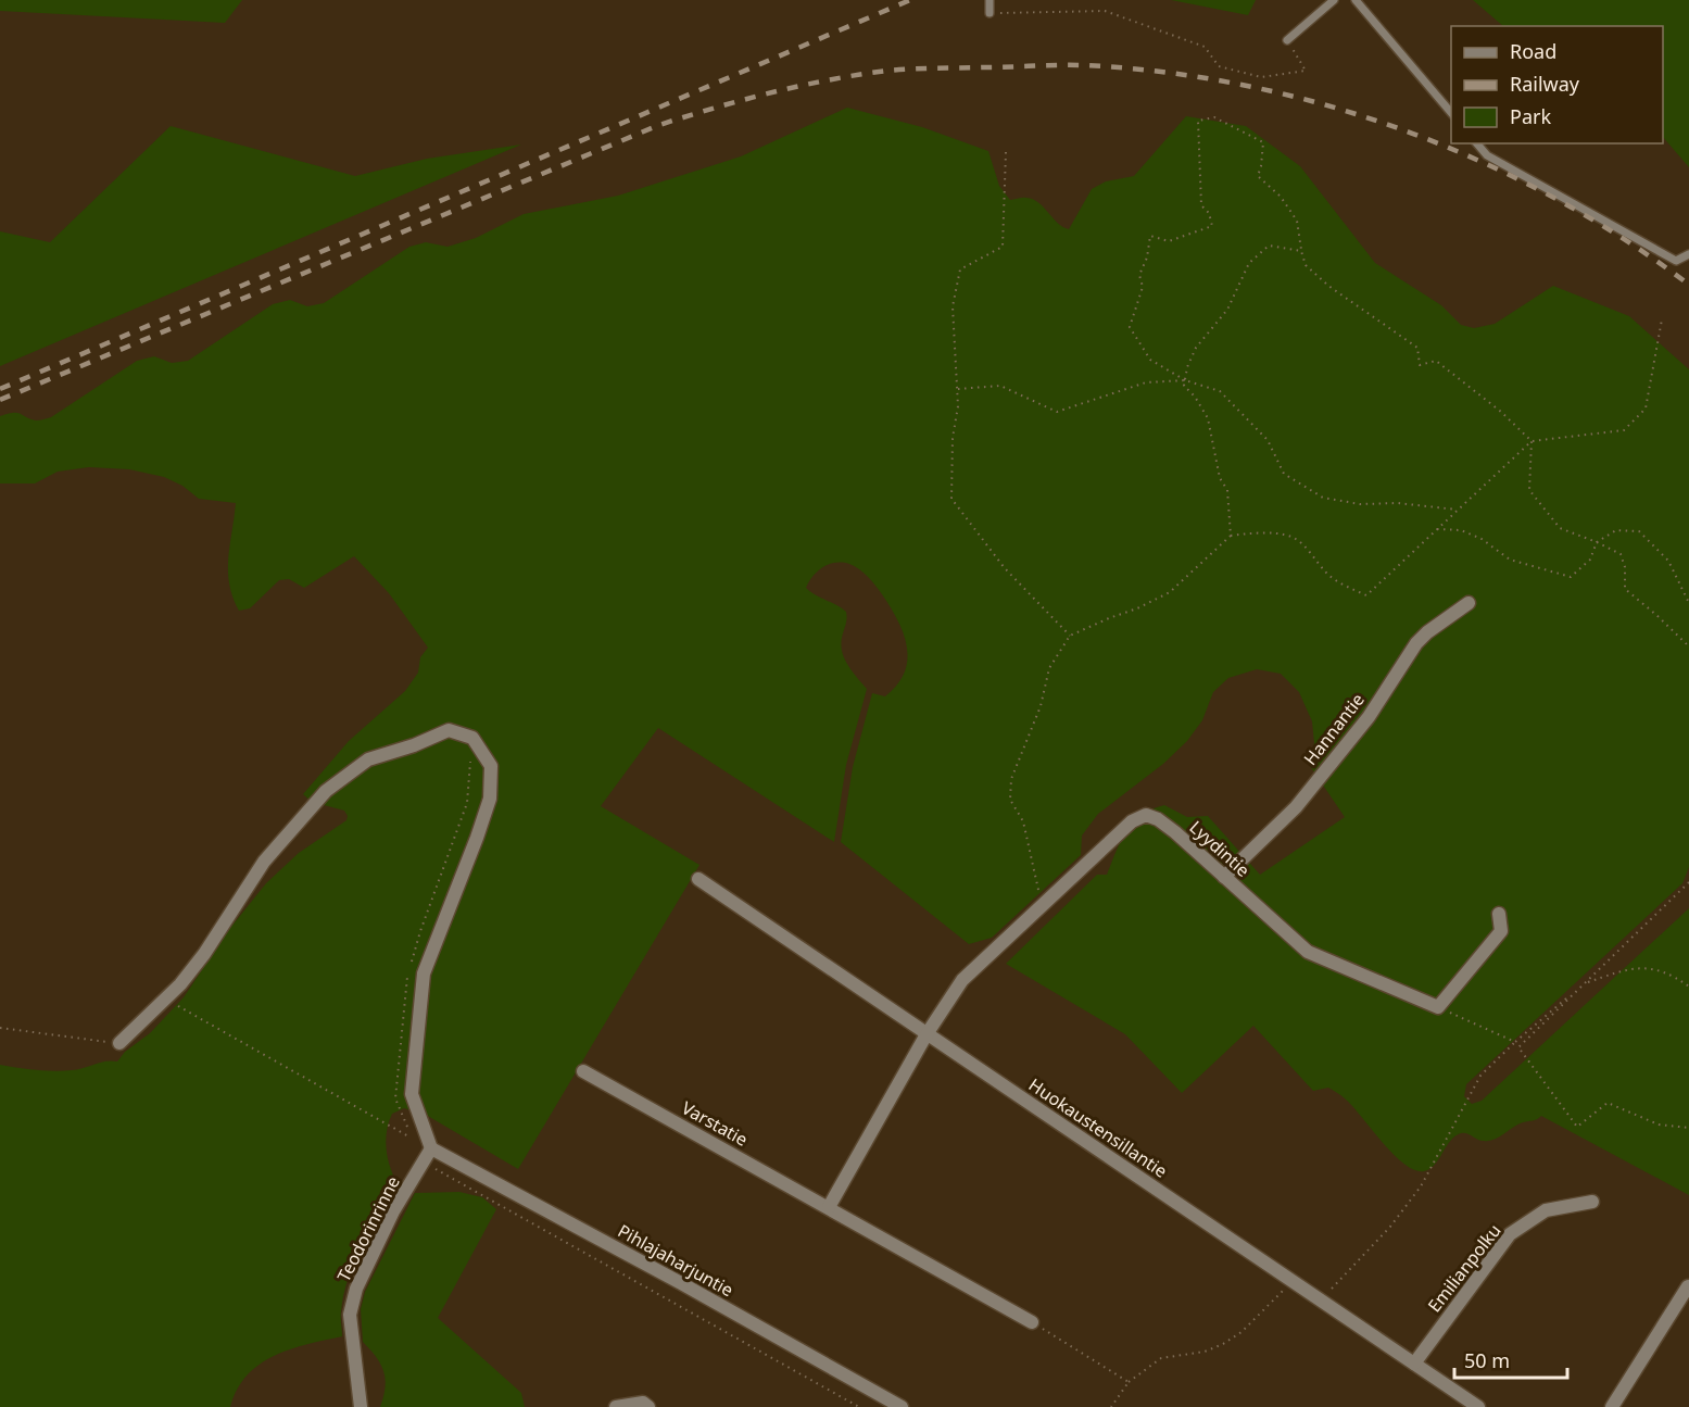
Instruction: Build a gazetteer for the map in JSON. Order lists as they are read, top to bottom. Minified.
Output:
{"streets":{"street":["Hannantie","Lyydintie","Varstatie","Huokaustensillantie","Teodorinrinne","Pihlajaharjuntie","Emilianpolku"]},"crossings":[["Hannantie","Lyydintie"],["Lyydintie","Huokaustensillantie"],["Huokaustensillantie","Emilianpolku"],["Teodorinrinne","Pihlajaharjuntie"]],"legend":["Road","Railway","Park"],"scale_bar":"50 m"}
